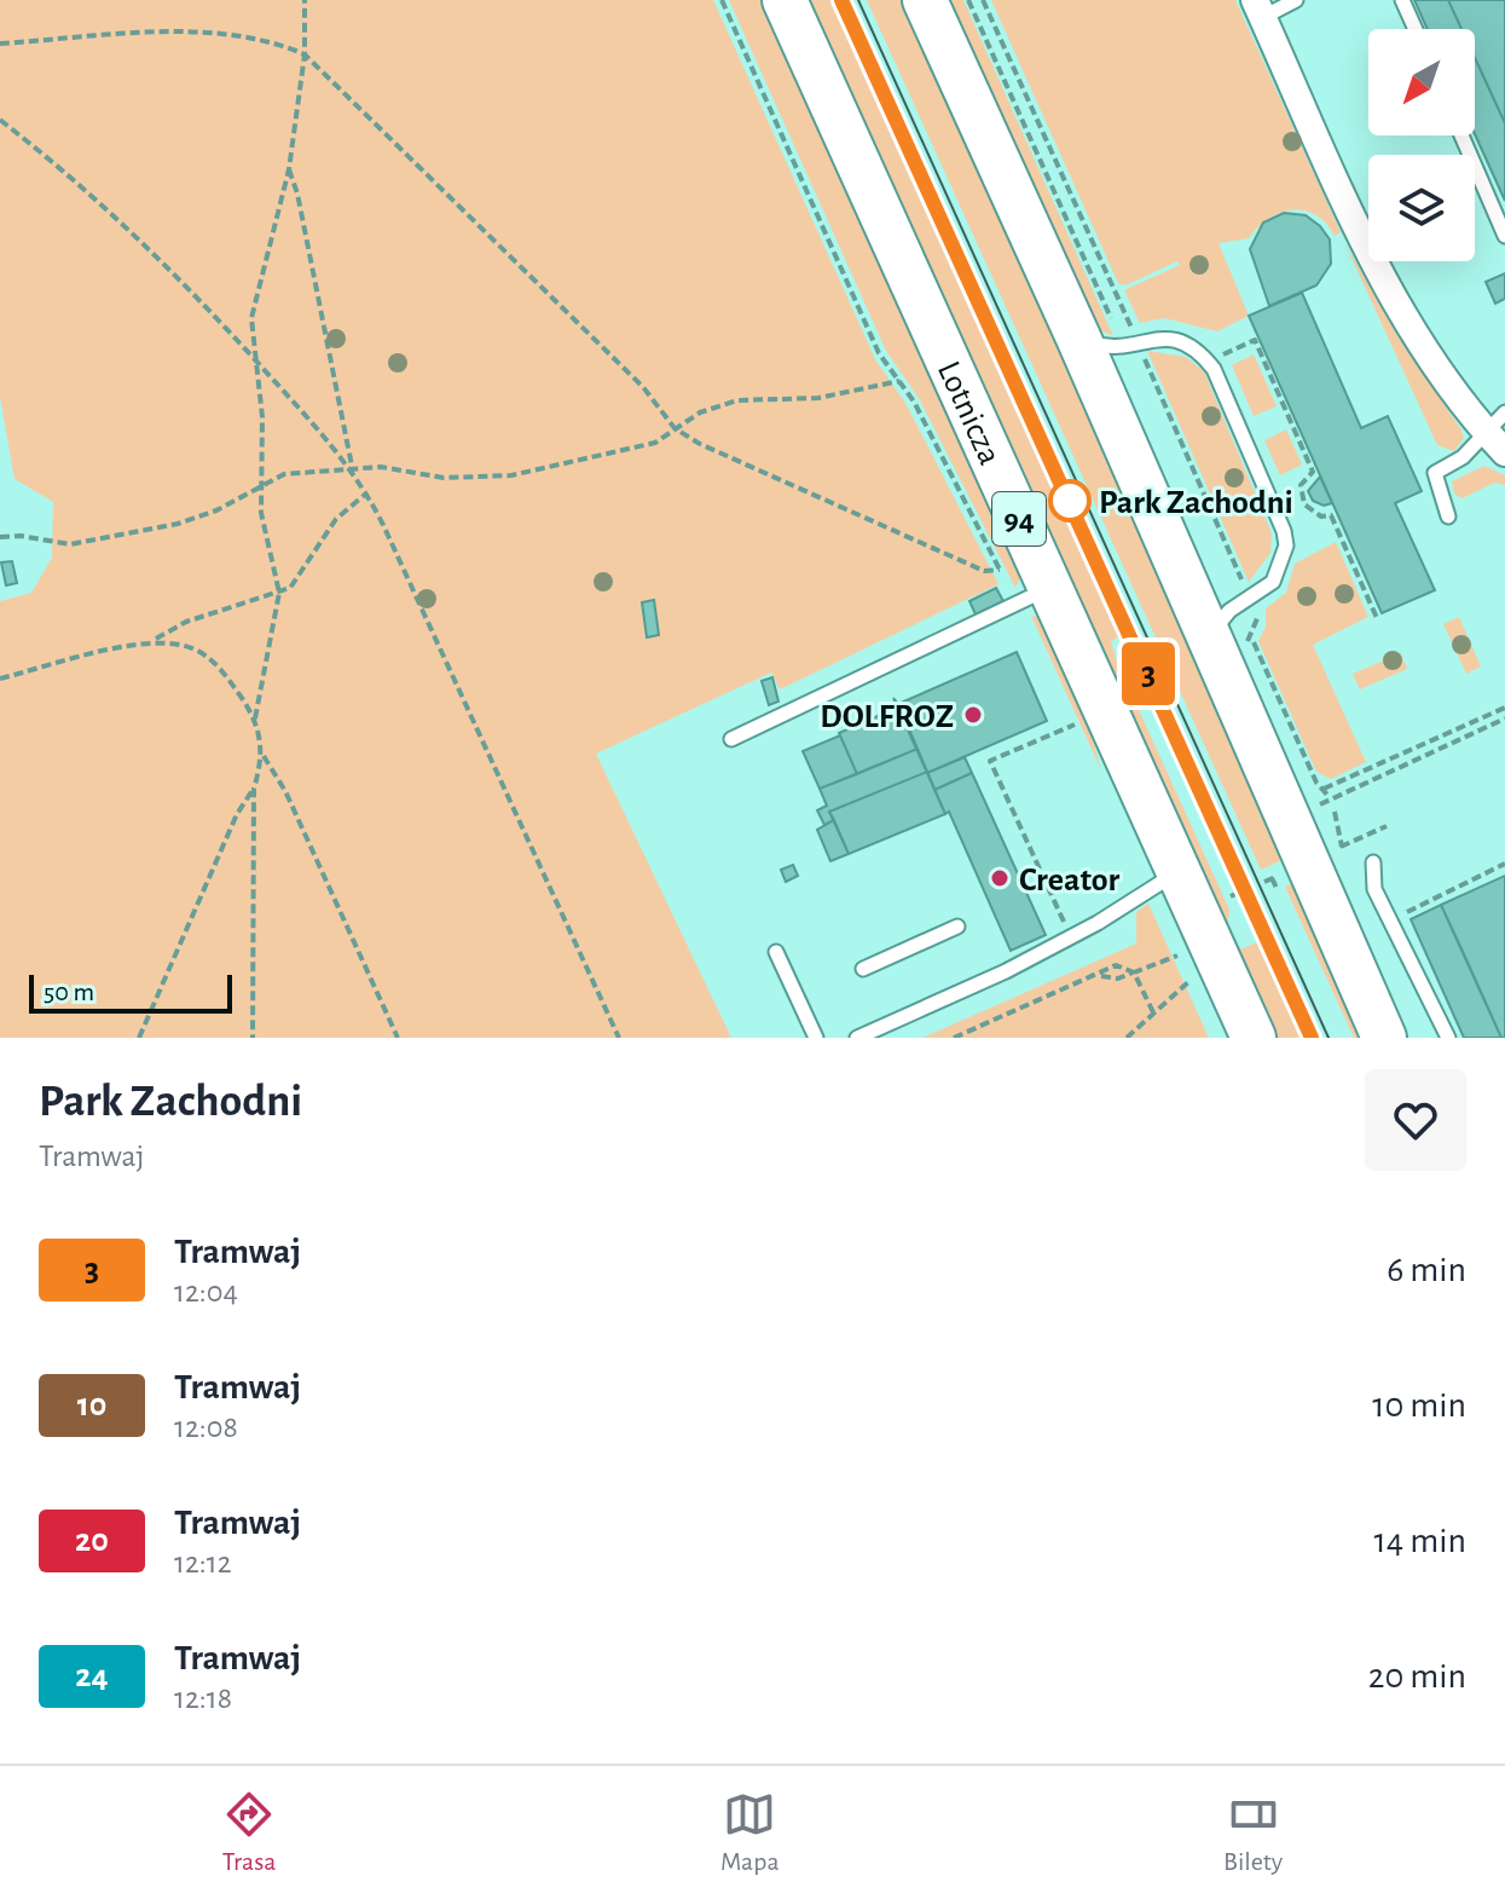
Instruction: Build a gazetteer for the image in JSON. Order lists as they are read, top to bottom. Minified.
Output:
{"streets":{"main road":["Lotnicza","94"]},"places":["Park Zachodni","DOLFROZ","Creator"],"lines":["tram line 3"],"scale_bar":"50 m","north":"bottom left","page":{"on_map":"3","scale":"50 m","heading":["Park Zachodni","Tramwaj"],"list":[{"mark":"3","name":"Tramwaj","note":"12:04","value":"6 min"},{"mark":"10","name":"Tramwaj","note":"12:08","value":"10 min"},{"mark":"20","name":"Tramwaj","note":"12:12","value":"14 min"},{"mark":"24","name":"Tramwaj","note":"12:18","value":"20 min"}],"tabs":["Trasa","Mapa","Bilety"]}}
